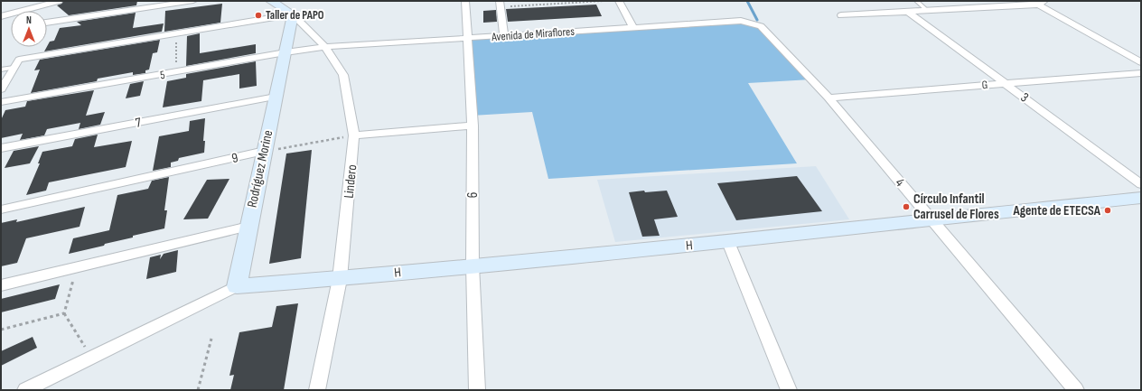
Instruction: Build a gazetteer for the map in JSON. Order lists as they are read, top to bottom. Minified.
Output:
{"streets":{"street":["Avenida de Miraflores","5","G","3","7","9","Rodríguez Morine","Lindero","4","6","H"]},"crossings":[["Avenida de Miraflores","5"],["Avenida de Miraflores","Lindero"],["Avenida de Miraflores","4"],["Avenida de Miraflores","6"],["5","Rodríguez Morine"],["5","Lindero"],["G","3"],["G","4"],["7","Rodríguez Morine"],["9","Rodríguez Morine"],["Rodríguez Morine","Lindero"],["Rodríguez Morine","H"],["Lindero","H"],["4","H"],["6","H"]],"places":["Taller de PAPO","Círculo Infantil Carrusel de Flores","Agente de ETECSA"],"north":"top"}
